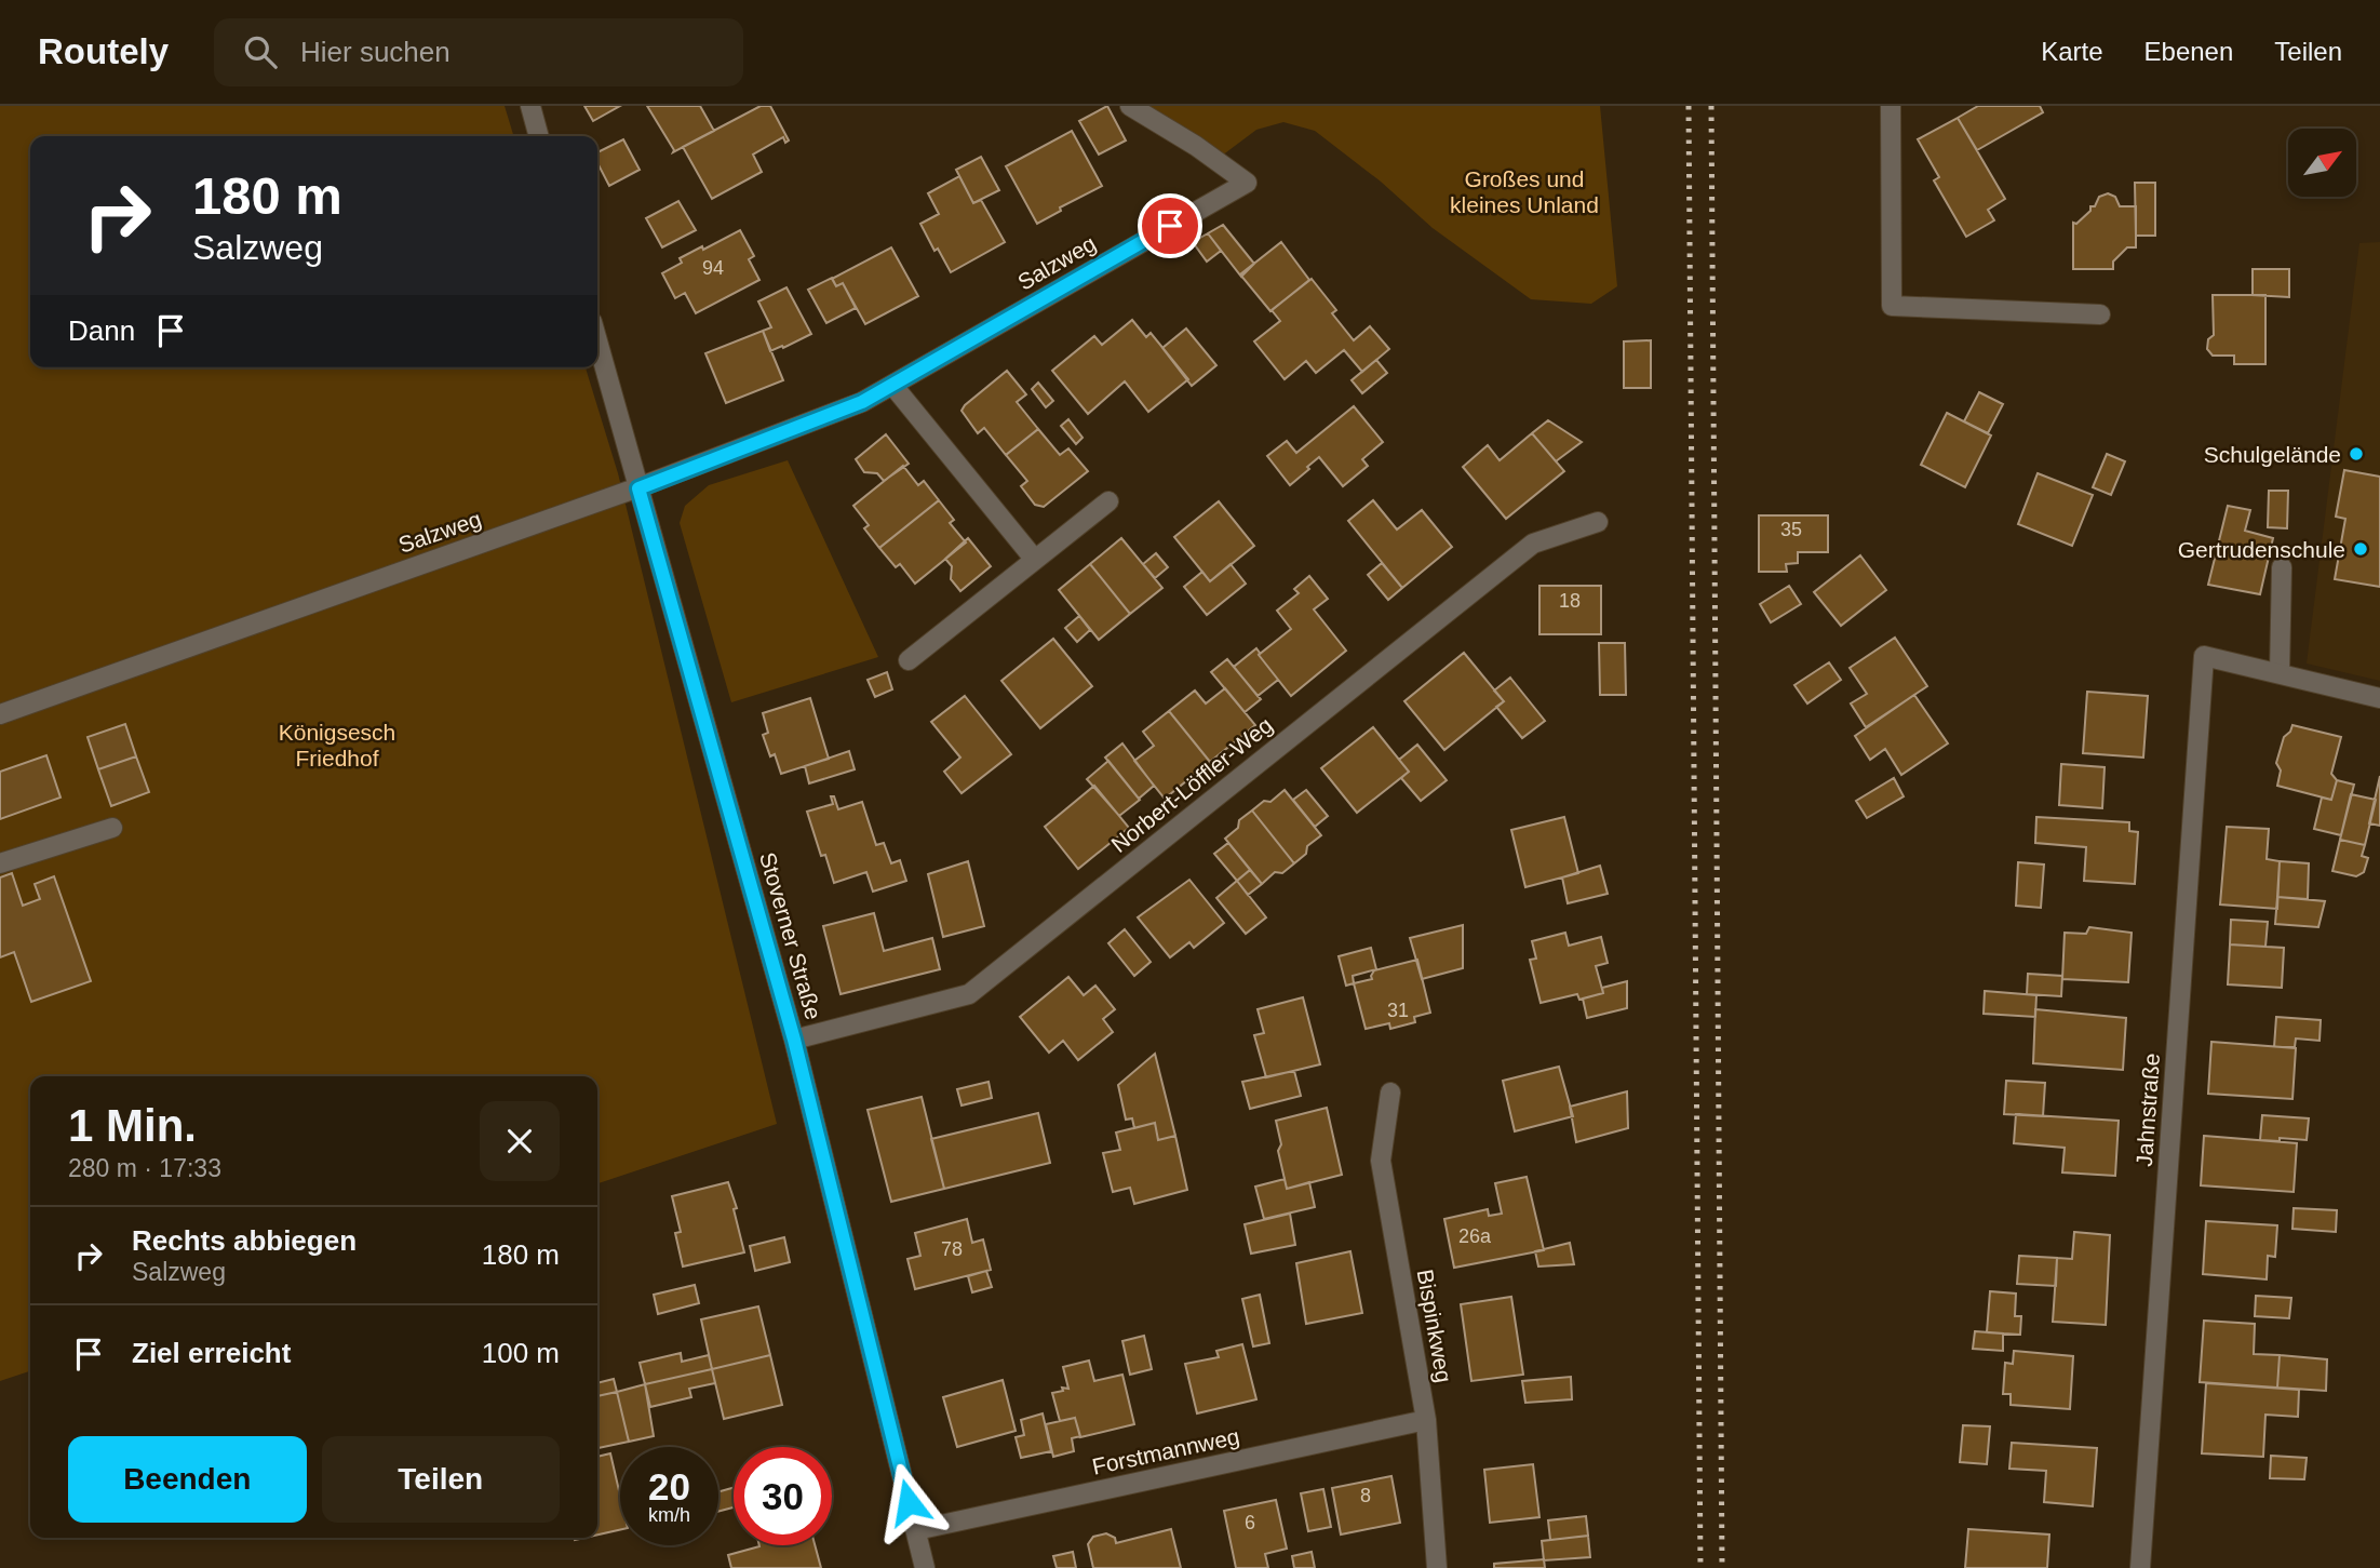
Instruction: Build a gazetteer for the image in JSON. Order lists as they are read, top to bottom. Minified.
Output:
{"streets":{"street":["Salzweg","Norbert-Löffler-Weg","Stoverner Straße","Jahnstraße","Bispinkweg","Forstmannweg"]},"crossings":[["Salzweg","Stoverner Straße"],["Norbert-Löffler-Weg","Stoverner Straße"],["Stoverner Straße","Forstmannweg"],["Bispinkweg","Forstmannweg"]],"parks":["Großes und kleines Unland","Königsesch Friedhof"],"places":["Schulgelände","Gertrudenschule"],"house_numbers":["94","35","18","31","26a","78","8","6"],"north":"top right","page":{"header":"Routely","search":"Hier suchen","nav":["Karte","Ebenen","Teilen"],"turn":["180 m","Salzweg"],"then":"Dann","heading":["1 Min.","280 m · 17:33"],"list":[{"name":"Rechts abbiegen","note":"Salzweg","value":"180 m"},{"name":"Ziel erreicht","value":"100 m"}],"buttons":["Beenden","Teilen"],"speed":"20 km/h","limit":"30"}}
